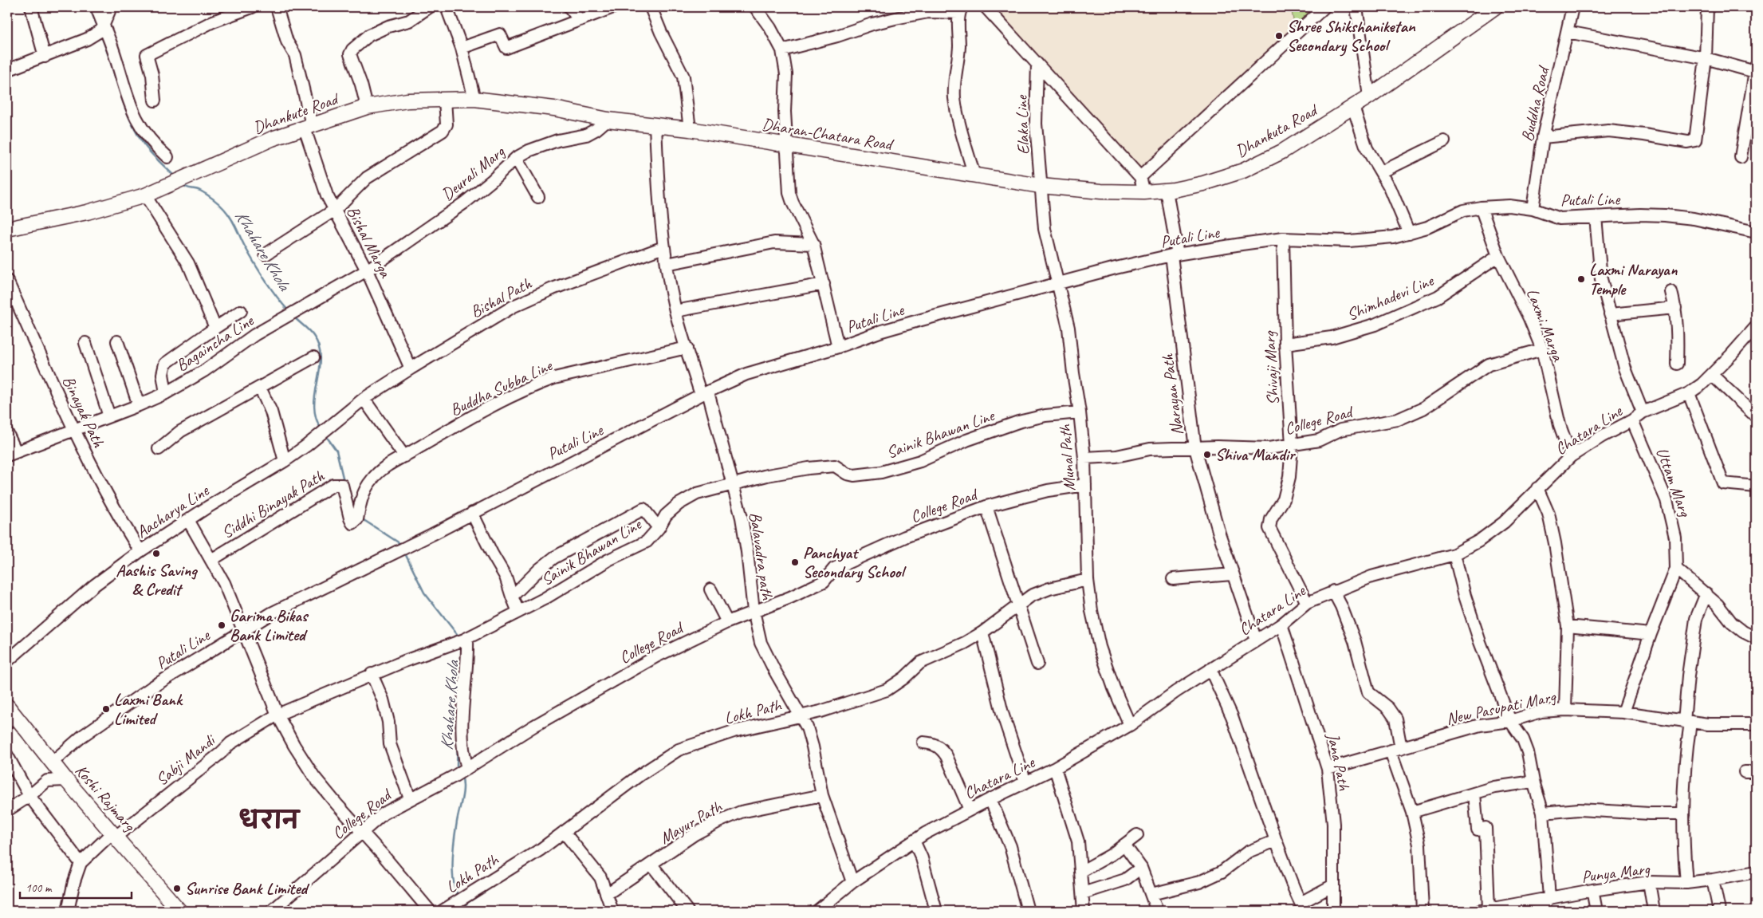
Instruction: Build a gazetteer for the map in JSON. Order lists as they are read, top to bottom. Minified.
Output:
{"streets":{"main road":["Dhankute Road","Dhankuta Road","Dharan-Chatara Road","Koshi Rajmarg"],"street":["Buddha Road","Elaka Line","Deurali Marg","Putali Line","Bishal Marga","Bishal Path","Shimhadevi Line","Laxmi Marga","Bagaincha Line","Shivaji Marg","Buddha Subba Line","Narayan Path","Binayak Path","College Road","Chatara Line","Sainik Bhawan Line","Munal Path","Uttam Marg","Siddhi Binayak Path","Aacharya Line","Balavadra path","New Pasupati Marg","Lokh Path","Sabji Mandi","Jana Path","Mayur Path","Punya Marg"]},"crossings":[["Buddha Road","Putali Line"],["Dhankute Road","Dharan-Chatara Road"],["Dhankute Road","Deurali Marg"],["Dhankute Road","Bishal Marga"],["Elaka Line","Dhankuta Road"],["Elaka Line","Dharan-Chatara Road"],["Elaka Line","Munal Path"],["Dhankuta Road","Dharan-Chatara Road"],["Dhankuta Road","Narayan Path"],["Dhankuta Road","Munal Path"],["Dharan-Chatara Road","Deurali Marg"],["Dharan-Chatara Road","Munal Path"],["Dharan-Chatara Road","Balavadra path"],["Deurali Marg","Bishal Marga"],["Deurali Marg","Bagaincha Line"],["Putali Line","Laxmi Marga"],["Putali Line","Shivaji Marg"],["Putali Line","Narayan Path"],["Putali Line","Munal Path"],["Putali Line","Balavadra path"],["Putali Line","Koshi Rajmarg"],["Bishal Marga","Bishal Path"],["Bishal Marga","Bagaincha Line"],["Bishal Path","Aacharya Line"],["Bishal Path","Balavadra path"],["Shimhadevi Line","Laxmi Marga"],["Shimhadevi Line","Shivaji Marg"],["Laxmi Marga","College Road"],["Laxmi Marga","Chatara Line"],["Bagaincha Line","Binayak Path"],["Shivaji Marg","College Road"],["Shivaji Marg","Chatara Line"],["Buddha Subba Line","Siddhi Binayak Path"],["Buddha Subba Line","Balavadra path"],["Narayan Path","College Road"],["Narayan Path","Chatara Line"],["Binayak Path","Aacharya Line"],["College Road","Munal Path"],["College Road","Balavadra path"],["Chatara Line","Munal Path"],["Chatara Line","Uttam Marg"],["Chatara Line","Balavadra path"],["Chatara Line","Jana Path"],["Sainik Bhawan Line","Munal Path"],["Sainik Bhawan Line","Balavadra path"],["Sainik Bhawan Line","Sabji Mandi"],["Munal Path","Lokh Path"],["Balavadra path","Lokh Path"],["Balavadra path","Mayur Path"],["New Pasupati Marg","Jana Path"],["Sabji Mandi","Koshi Rajmarg"]],"districts":["धरान"],"water":["Khahare Khola"],"places":["Shree Shikshaniketan Secondary School","Laxmi Narayan Temple","Shiva Mandir","Aashis Saving & Credit","Panchyat Secondary School","Garima Bikas Bank Limited","Laxmi Bank Limited","Sunrise Bank Limited"],"scale_bar":"100 m"}
